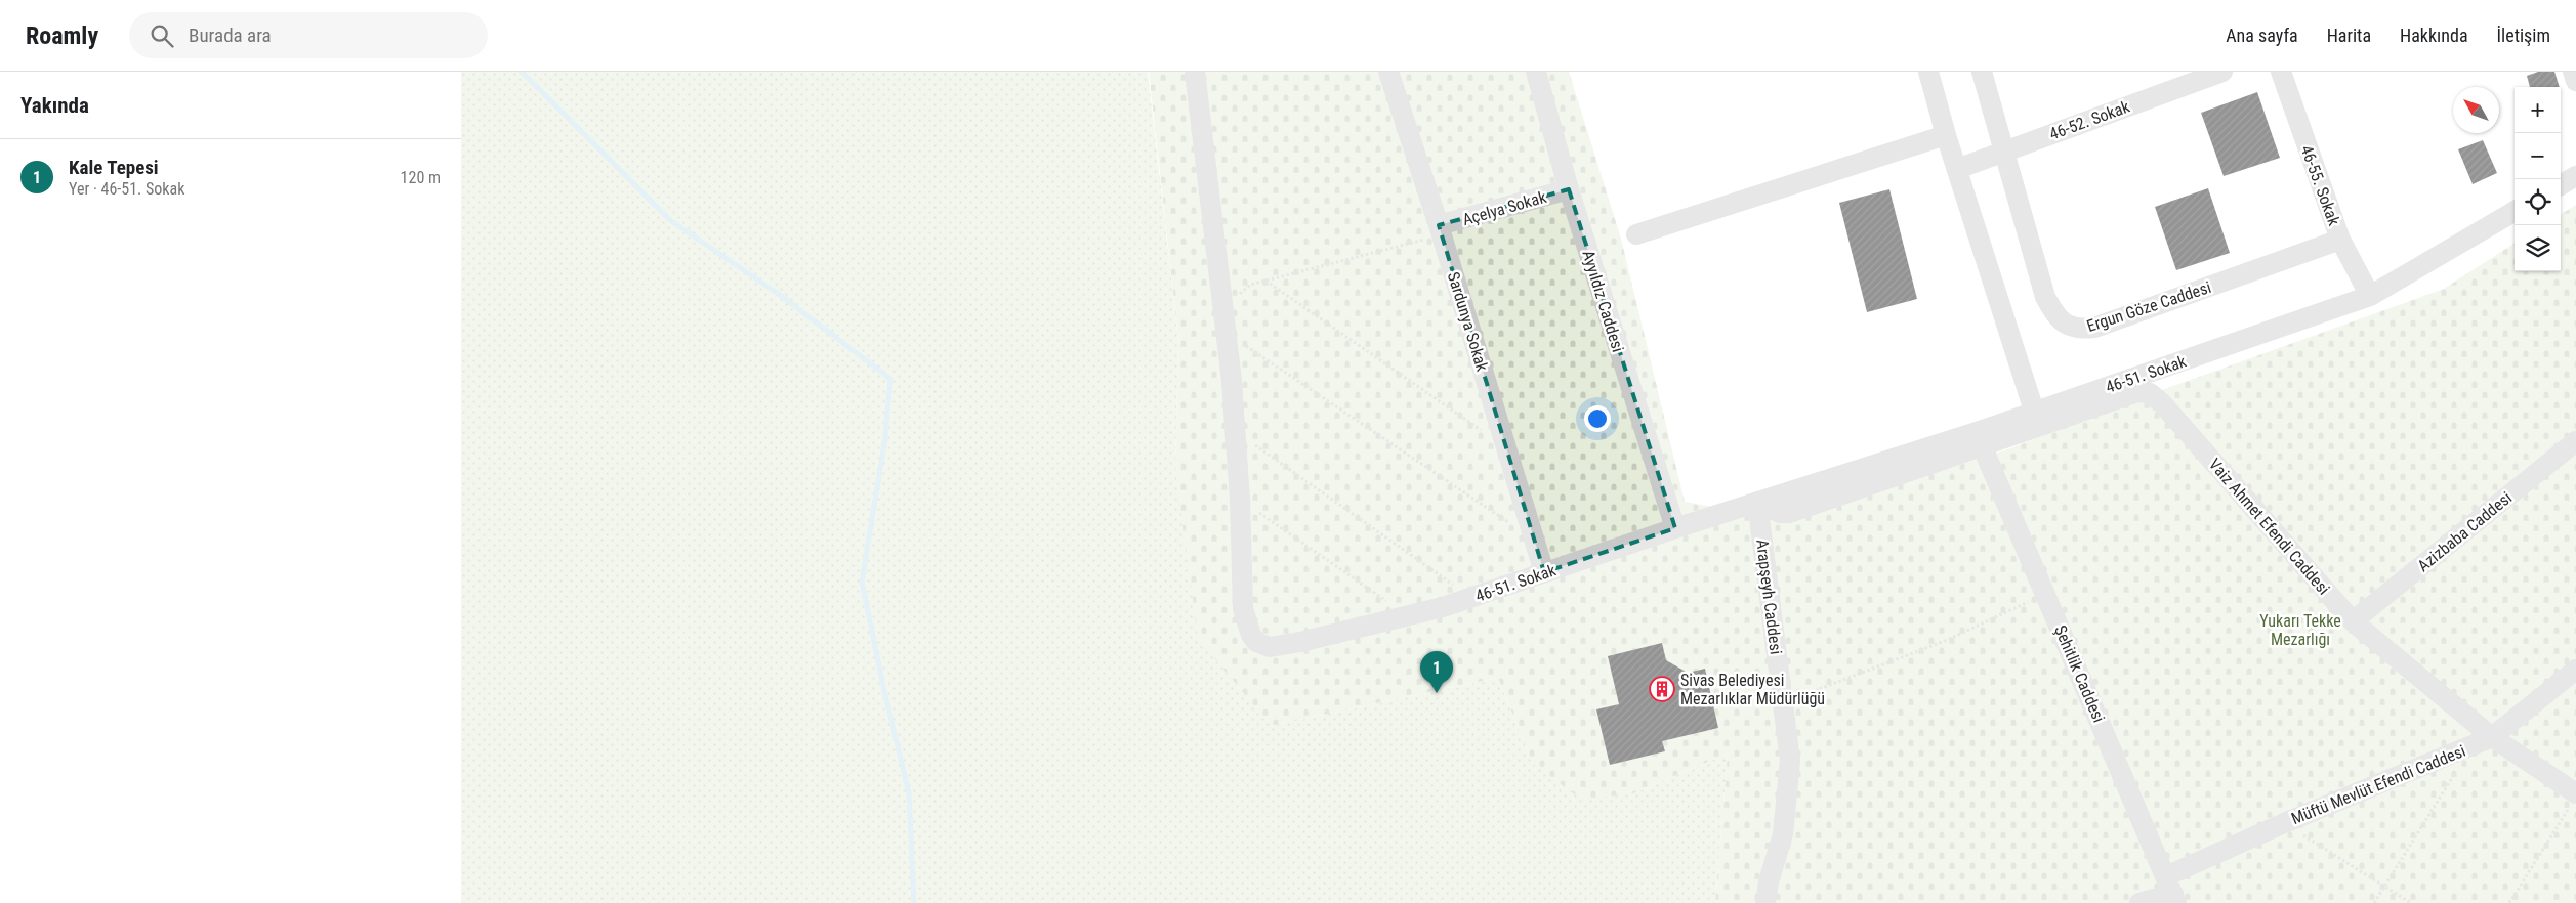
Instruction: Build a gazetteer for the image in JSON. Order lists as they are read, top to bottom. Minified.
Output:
{"streets":{"street":["46-52. Sokak","46-55. Sokak","Açelya Sokak","Ayyıldız Caddesi","Ergun Göze Caddesi","Sardunya Sokak","46-51. Sokak","Vaiz Ahmet Efendi Caddesi","Azizbaba Caddesi","Arapşeyh Caddesi","Şehitlik Caddesi","Müftü Mevlüt Efendi Caddesi"]},"crossings":[["46-52. Sokak","Ergun Göze Caddesi"],["46-55. Sokak","Ergun Göze Caddesi"],["46-55. Sokak","46-51. Sokak"],["Açelya Sokak","Ayyıldız Caddesi"],["Açelya Sokak","Sardunya Sokak"],["Ayyıldız Caddesi","46-51. Sokak"],["Sardunya Sokak","46-51. Sokak"],["46-51. Sokak","Vaiz Ahmet Efendi Caddesi"],["46-51. Sokak","Arapşeyh Caddesi"],["46-51. Sokak","Şehitlik Caddesi"],["Vaiz Ahmet Efendi Caddesi","Azizbaba Caddesi"],["Vaiz Ahmet Efendi Caddesi","Müftü Mevlüt Efendi Caddesi"],["Şehitlik Caddesi","Müftü Mevlüt Efendi Caddesi"]],"parks":["Yukarı Tekke Mezarlığı"],"places":{"building":["Sivas Belediyesi Mezarlıklar Müdürlüğü"]},"north":"top left","page":{"header":"Roamly","search":"Burada ara","nav":["Ana sayfa","Harita","Hakkında","İletişim"],"heading":"Yakında","map_buttons":["+","−"],"list":[{"mark":"1","name":"Kale Tepesi","note":"Yer · 46-51. Sokak","value":"120 m"}],"pins":"1"}}
